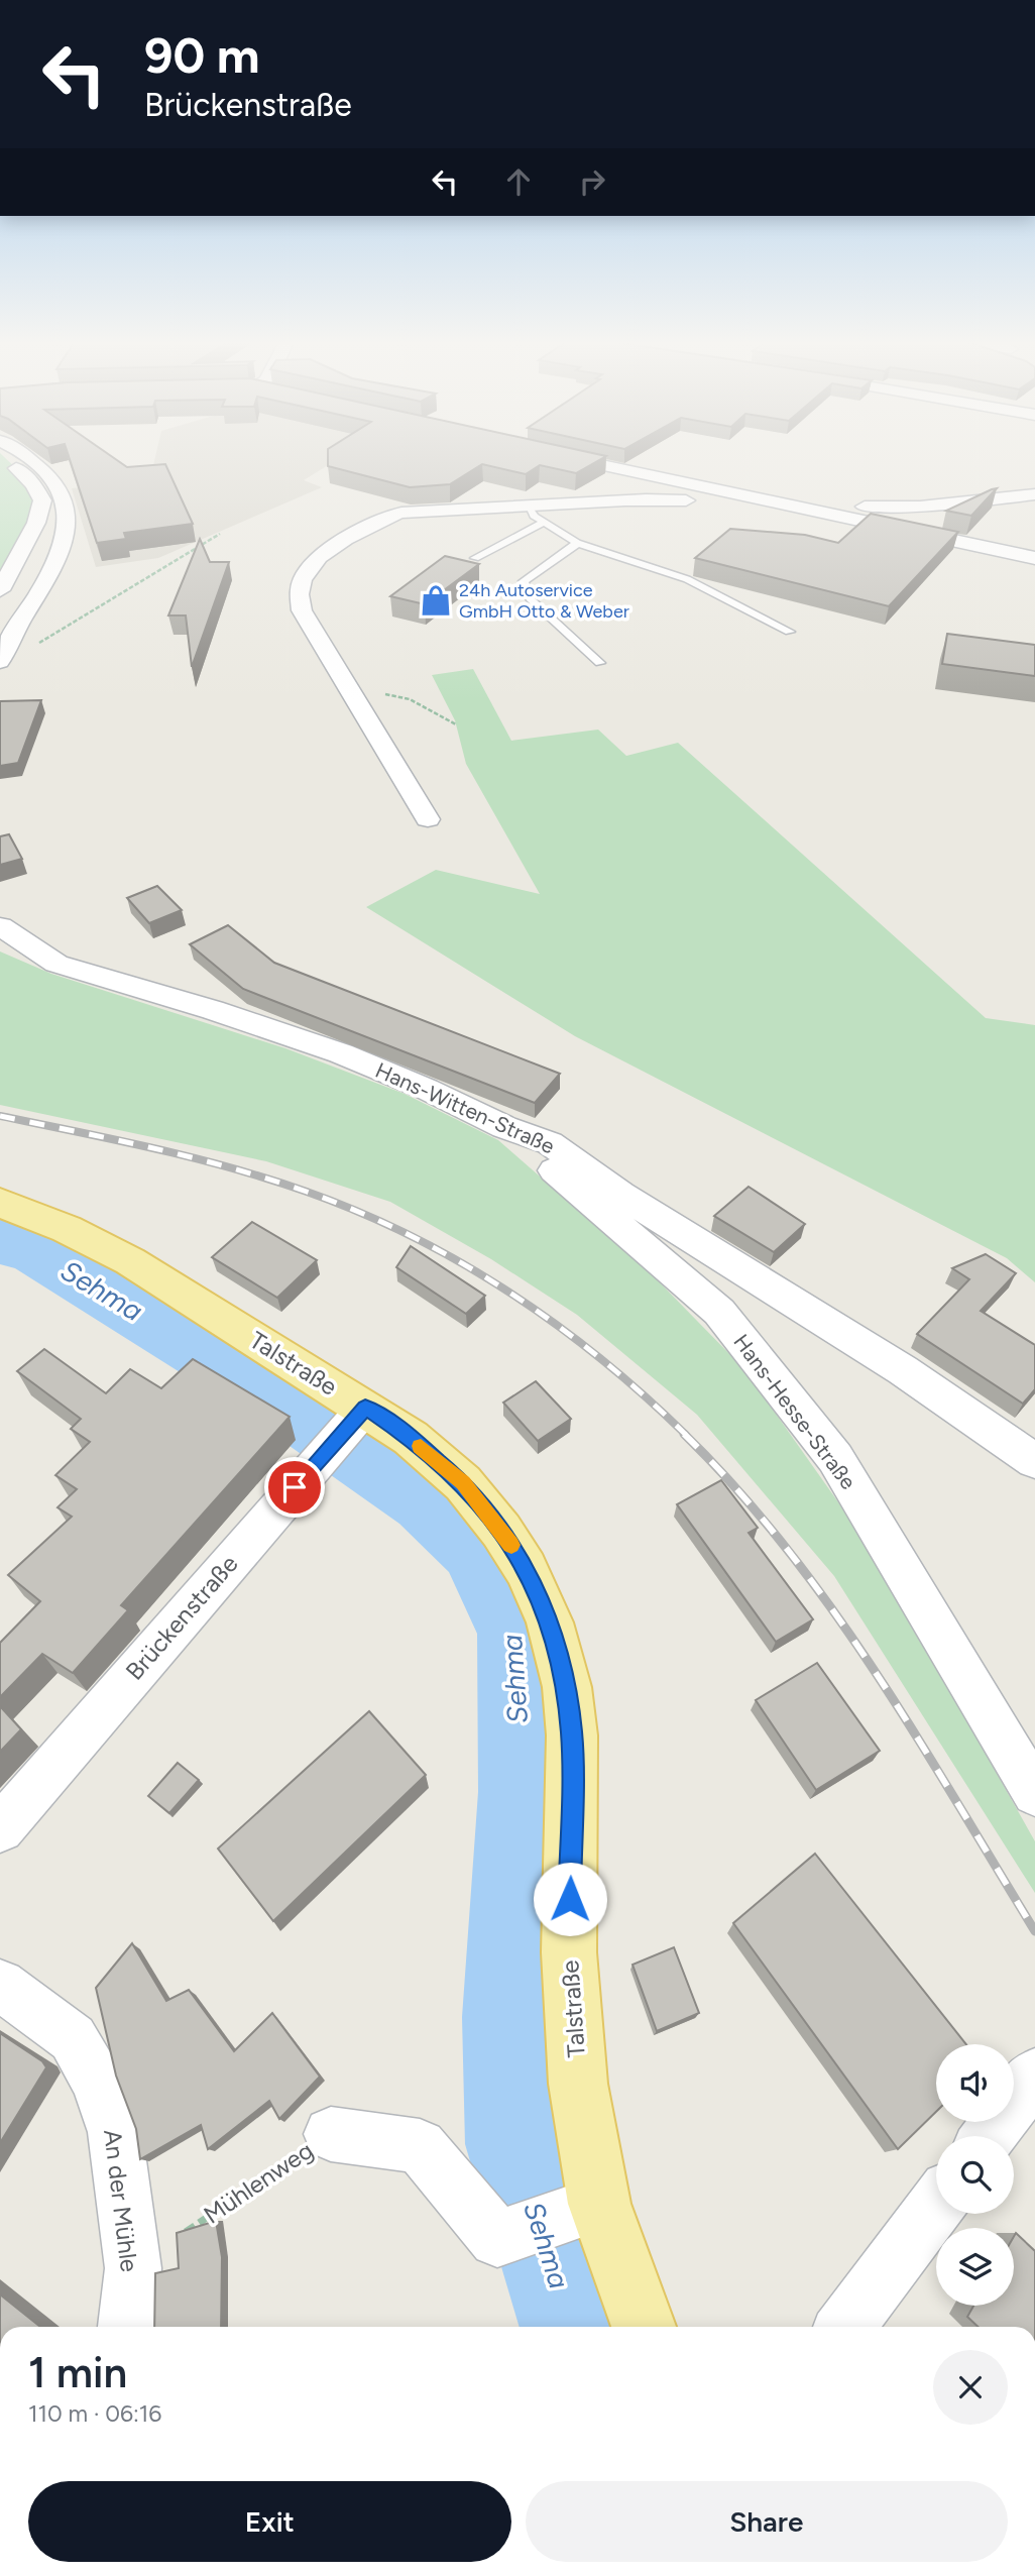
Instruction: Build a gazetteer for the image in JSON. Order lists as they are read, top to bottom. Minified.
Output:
{"streets":{"main road":["Talstraße"],"street":["Hans-Witten-Straße","Hans-Hesse-Straße","Brückenstraße","Mühlenweg","An der Mühle"]},"crossings":[["Hans-Witten-Straße","Hans-Hesse-Straße"],["Talstraße","Brückenstraße"],["Talstraße","Mühlenweg"],["Mühlenweg","An der Mühle"]],"water":["Sehma"],"places":{"shop":["24h Autoservice GmbH Otto & Weber"]},"page":{"turn":["90 m","Brückenstraße"],"heading":["1 min","110 m · 06:16"],"buttons":["Exit","Share"]}}
